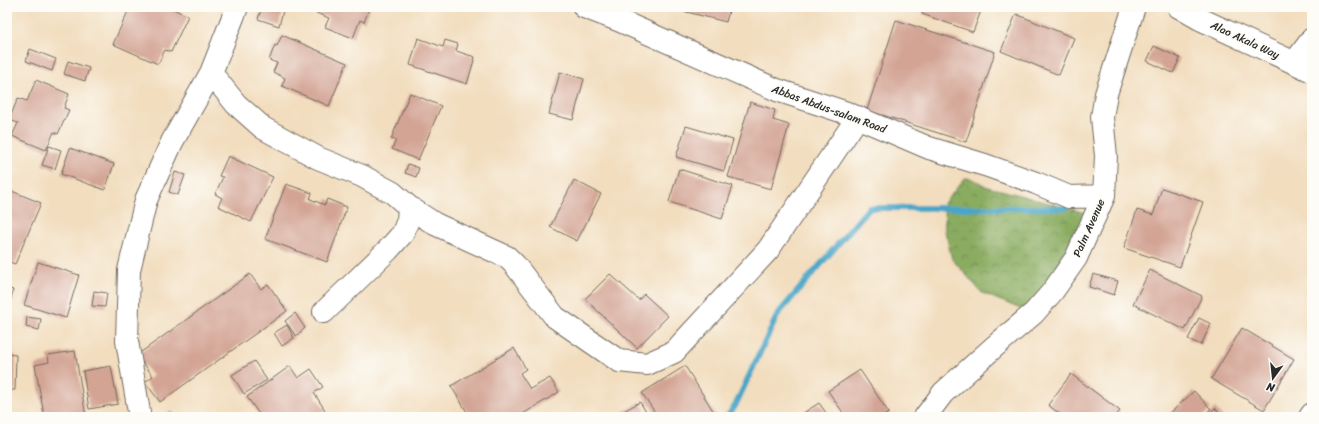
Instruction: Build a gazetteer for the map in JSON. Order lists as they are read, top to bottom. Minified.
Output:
{"streets":{"street":["Alao Akala Way","Abbas Abdus-salam Road","Palm Avenue"]},"crossings":[["Abbas Abdus-salam Road","Palm Avenue"]],"north":"bottom"}
